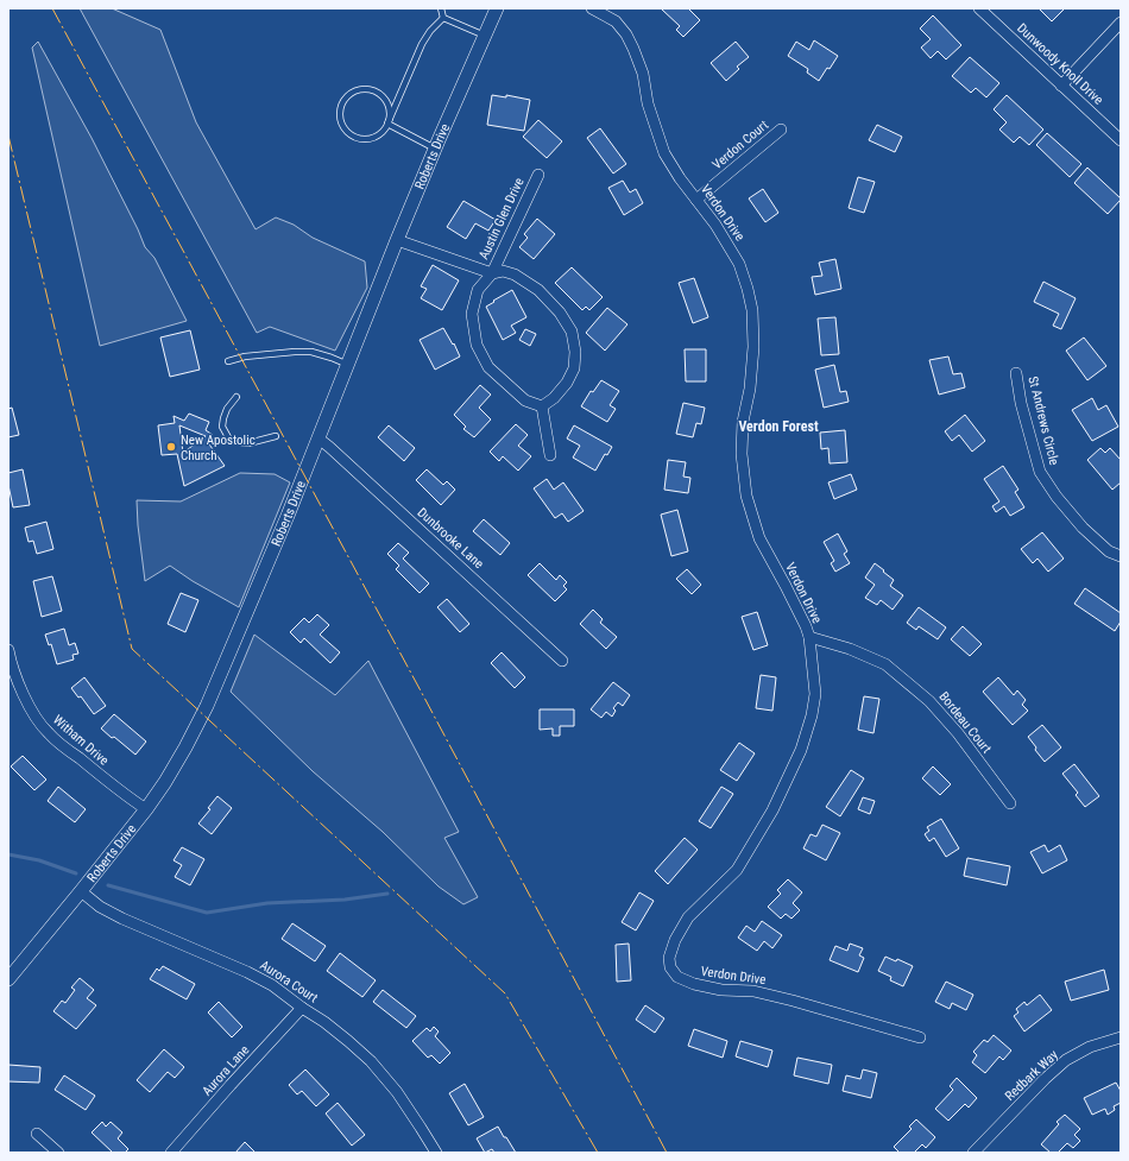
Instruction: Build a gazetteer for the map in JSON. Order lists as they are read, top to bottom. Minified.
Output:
{"streets":{"street":["Dunwoody Knoll Drive","Verdon Court","Roberts Drive","Verdon Drive","Austin Glen Drive","St Andrews Circle","Dunbrooke Lane","Bordeau Court","Witham Drive","Aurora Court","Aurora Lane","Redbark Way"]},"crossings":[["Verdon Court","Verdon Drive"],["Roberts Drive","Austin Glen Drive"],["Roberts Drive","Dunbrooke Lane"],["Roberts Drive","Witham Drive"],["Roberts Drive","Aurora Court"],["Verdon Drive","Bordeau Court"],["Aurora Court","Aurora Lane"]],"districts":["Verdon Forest"],"places":["New Apostolic Church"]}
